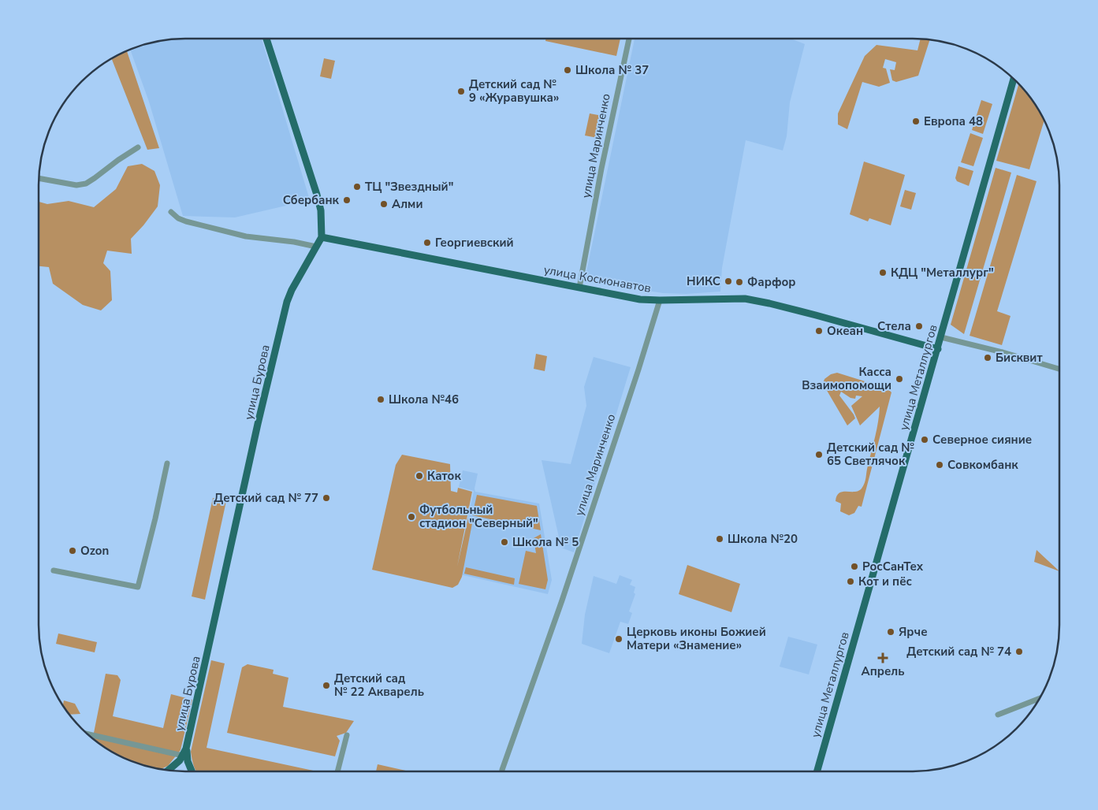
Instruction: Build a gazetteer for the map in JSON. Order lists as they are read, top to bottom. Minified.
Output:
{"streets":{"main road":["улица Космонавтов","улица Металлургов","улица Бурова"],"street":["улица Маринченко"]},"crossings":[["улица Маринченко","улица Космонавтов"],["улица Космонавтов","улица Металлургов"],["улица Космонавтов","улица Бурова"]],"places":{"other":["Школа № 37","Детский сад № 9 «Журавушка»","Европа 48","ТЦ \"Звездный\"","Сбербанк","Алми","Георгиевский","КДЦ \"Металлург\"","НИКС","Фарфор","Стела","Океан","Бисквит","Касса Взаимопомощи","Школа №46","Северное сияние","Детский сад № 65 Светлячок","Совкомбанк","Каток","Детский сад № 77","Футбольный стадион \"Северный\"","Школа №20","Школа № 5","Ozon","РосСанТех","Кот и пёс","Ярче","Церковь иконы Божией Матери «Знамение»","Детский сад № 74","Детский сад № 22 Акварель"],"health":["Апрель"]}}
